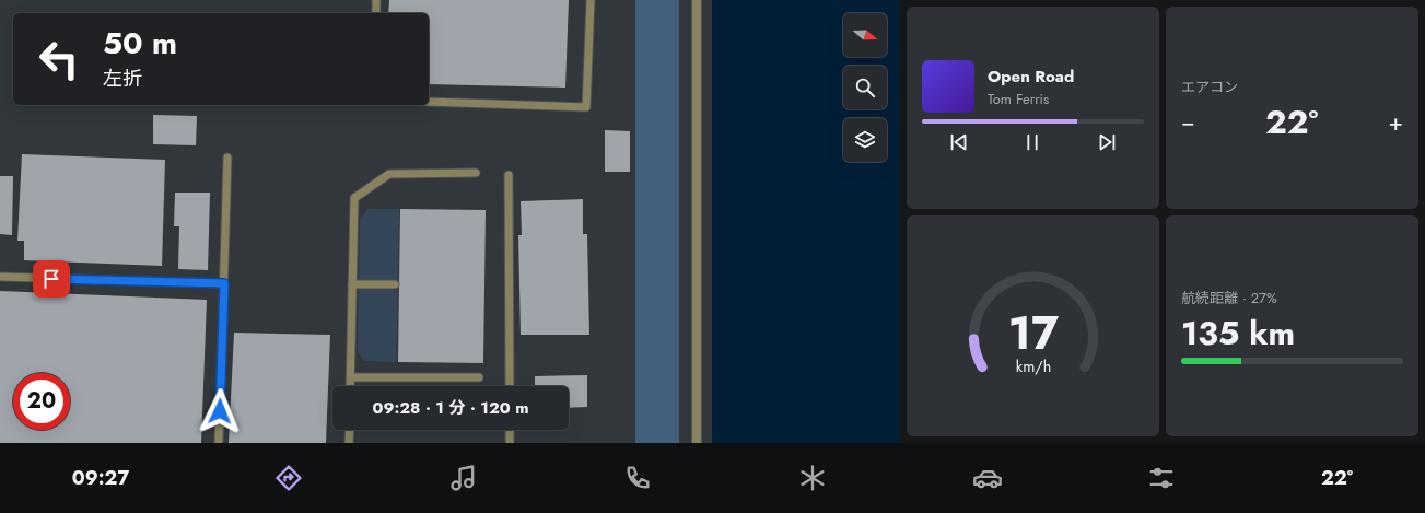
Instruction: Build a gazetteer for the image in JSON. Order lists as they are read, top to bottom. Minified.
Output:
{"north":"right","page":{"tile":["エアコン",["航続距離 · 27%","135 km"]],"turn":["50 m","左折"],"song":["Open Road","Tom Ferris"],"heat":["−","22°","+"],"limit":"20","trip":"09:28 · 1 分 · 120 m","tabs":["09:27","22°"],"gauge":["17","km/h"]}}
